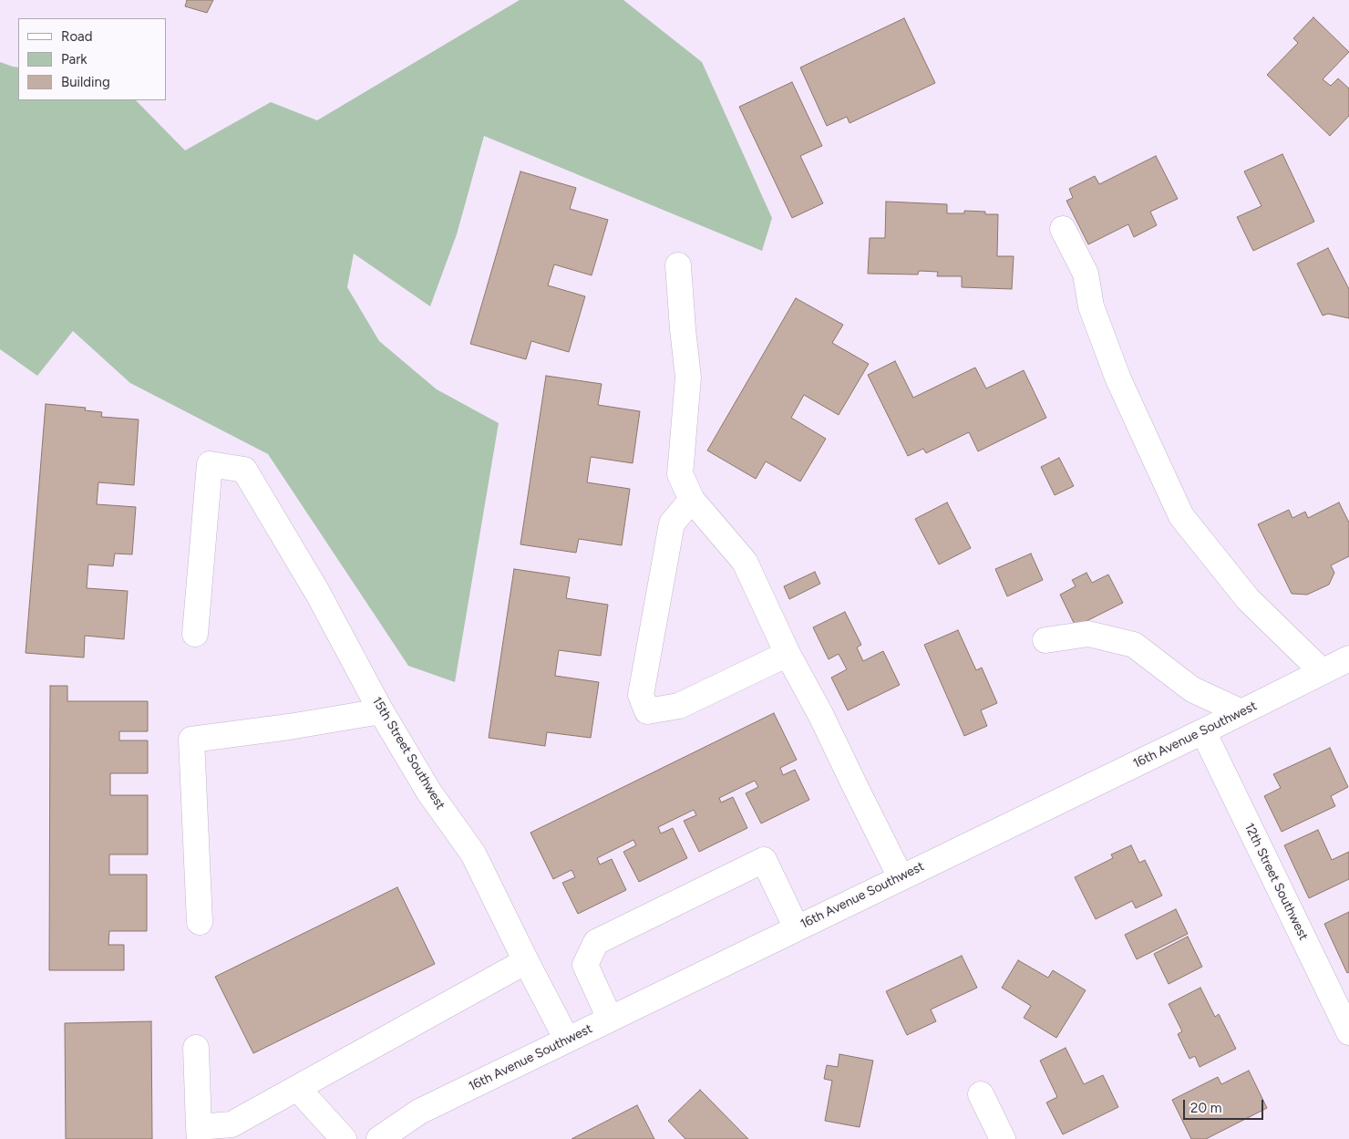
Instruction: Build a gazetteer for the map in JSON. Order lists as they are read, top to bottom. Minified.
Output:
{"streets":{"street":["16th Avenue Southwest","15th Street Southwest","12th Street Southwest"]},"crossings":[["16th Avenue Southwest","15th Street Southwest"],["16th Avenue Southwest","12th Street Southwest"]],"legend":["Road","Park","Building"],"scale_bar":"20 m"}
